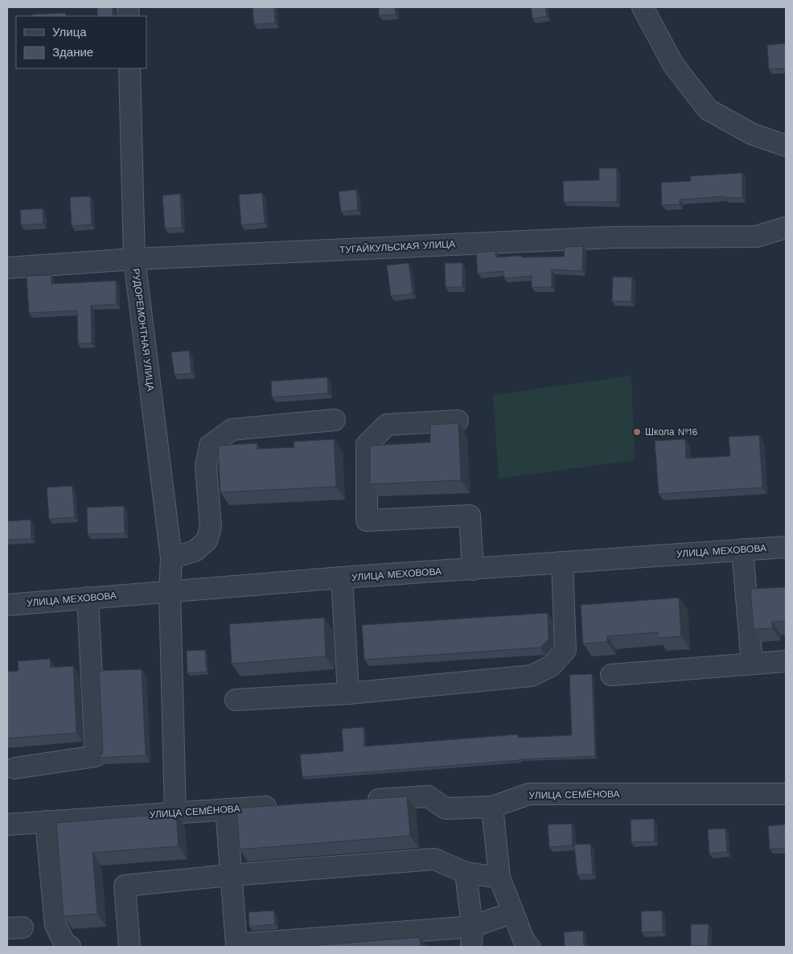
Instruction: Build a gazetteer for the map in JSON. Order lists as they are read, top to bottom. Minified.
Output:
{"streets":{"street":["ТУГАЙКУЛЬСКАЯ УЛИЦА","РУДОРЕМОНТНАЯ УЛИЦА","УЛИЦА МЕХОВОВА","УЛИЦА СЕМЁНОВА"]},"crossings":[["ТУГАЙКУЛЬСКАЯ УЛИЦА","РУДОРЕМОНТНАЯ УЛИЦА"],["РУДОРЕМОНТНАЯ УЛИЦА","УЛИЦА МЕХОВОВА"],["РУДОРЕМОНТНАЯ УЛИЦА","УЛИЦА СЕМЁНОВА"]],"places":["Школа №16"],"legend":["Улица","Здание"]}
